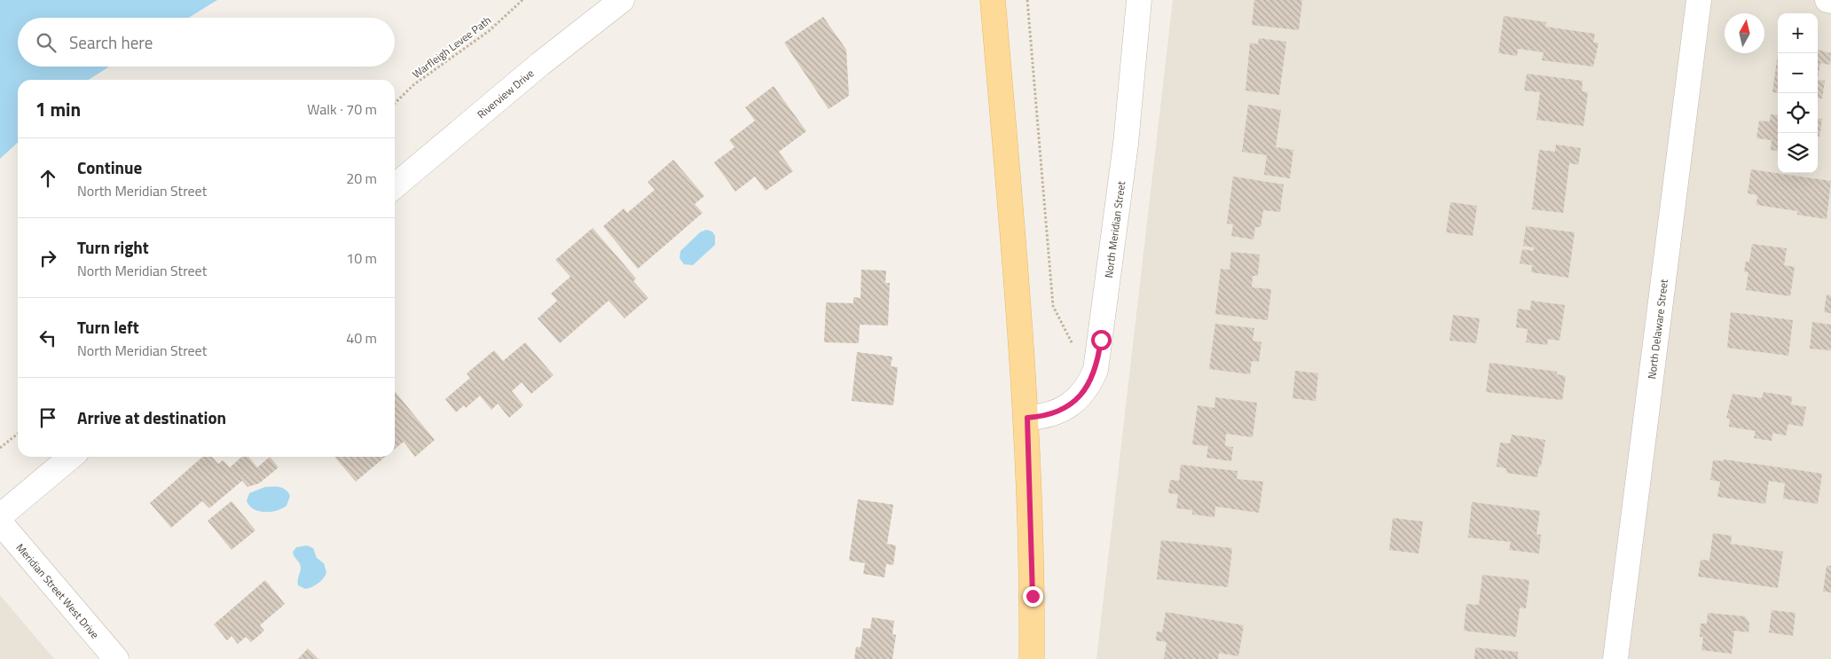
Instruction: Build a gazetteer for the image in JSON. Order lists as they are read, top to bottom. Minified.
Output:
{"streets":{"street":["Riverview Drive","North Meridian Street","North Delaware Street","Meridian Street West Drive"],"path":["Warfleigh Levee Path"]},"north":"top","page":{"map_buttons":["+","−"],"search":"Search here","heading":["1 min","Walk · 70 m"],"list":[["Continue","North Meridian Street","20 m"],["Turn right","North Meridian Street","10 m"],["Turn left","North Meridian Street","40 m"],"Arrive at destination"]}}
